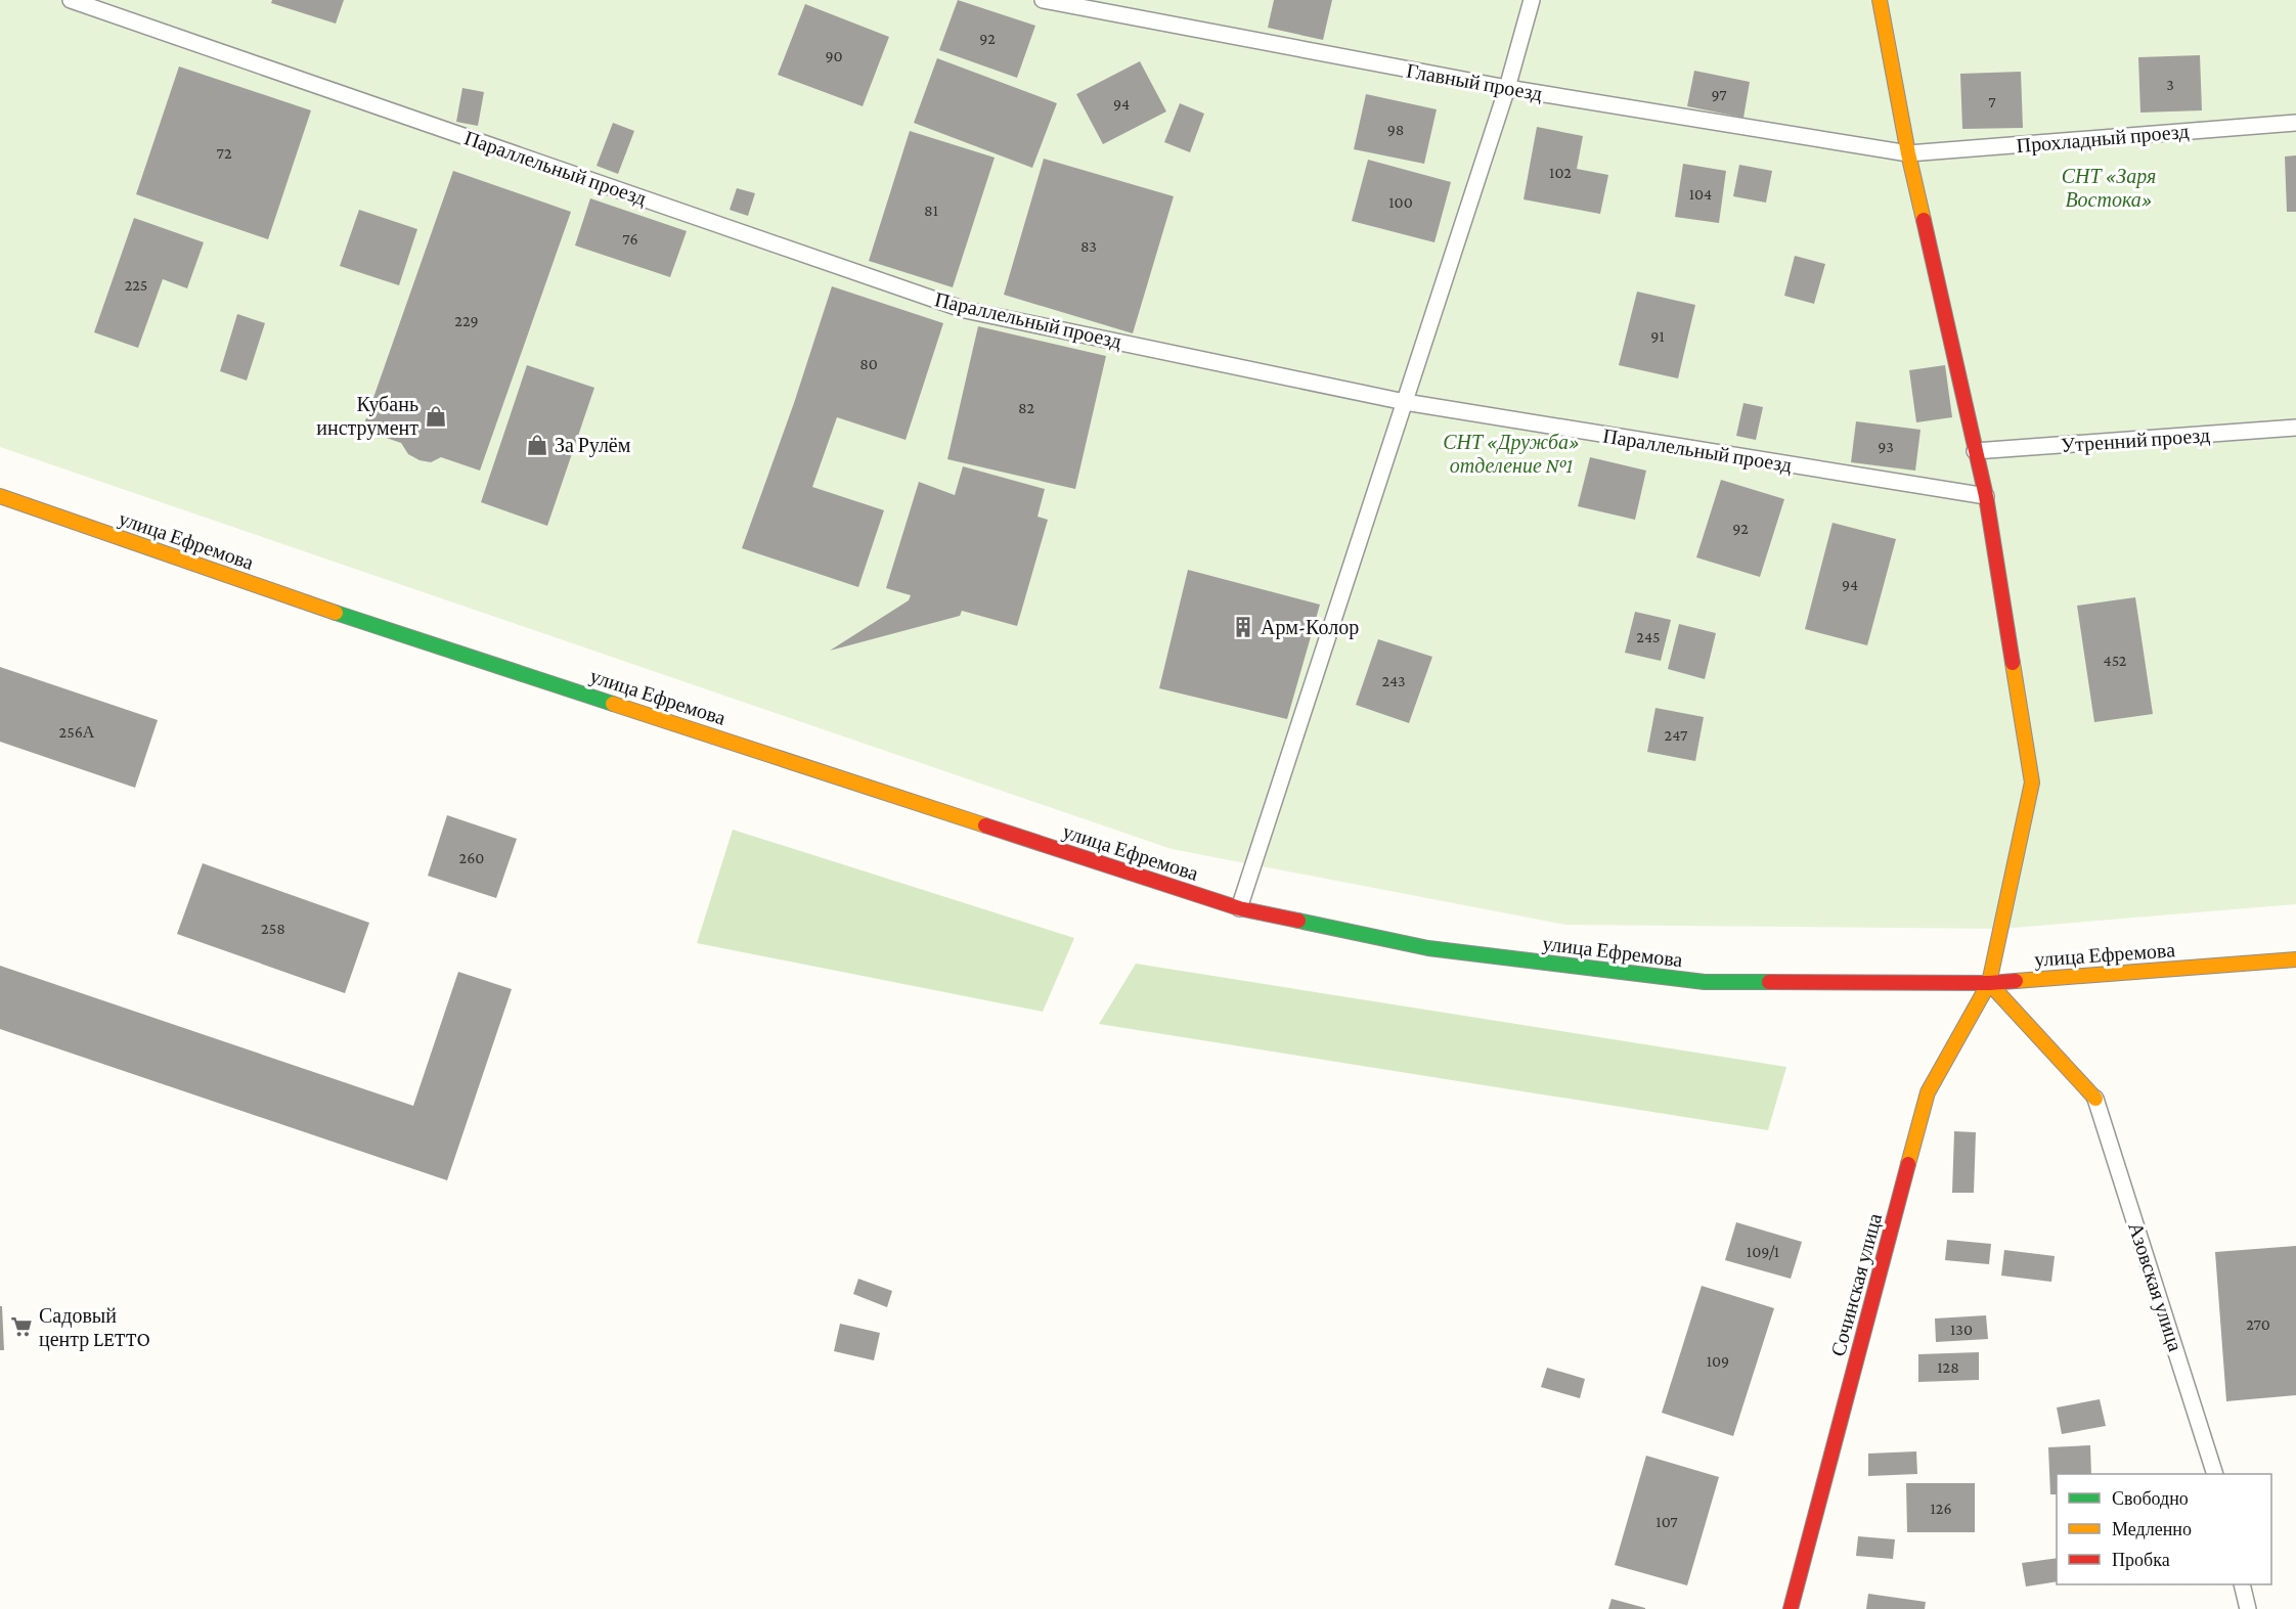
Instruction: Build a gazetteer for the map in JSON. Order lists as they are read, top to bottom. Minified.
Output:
{"streets":{"main road":["улица Ефремова","Сочинская улица"],"lane":["Главный проезд","Прохладный проезд","Параллельный проезд","Утренний проезд","Азовская улица"]},"crossings":[["Главный проезд","Прохладный проезд"],["Главный проезд","Сочинская улица"],["Прохладный проезд","Сочинская улица"],["Параллельный проезд","Сочинская улица"],["Утренний проезд","Сочинская улица"],["улица Ефремова","Сочинская улица"]],"parks":["СНТ «Заря Востока»","СНТ «Дружба» отделение №1"],"places":{"shop":["Кубань инструмент","За Рулём"],"building":["Арм-Колор"],"supermarket":["Садовый центр LETTO"]},"house_numbers":["92","90","3","97","7","94","98","72","102","104","100","81","76","83","225","229","91","80","82","93","92","94","245","452","243","256А","247","260","258","109/1","270","130","109","128","126","107"],"legend":["Свободно","Медленно","Пробка"]}
